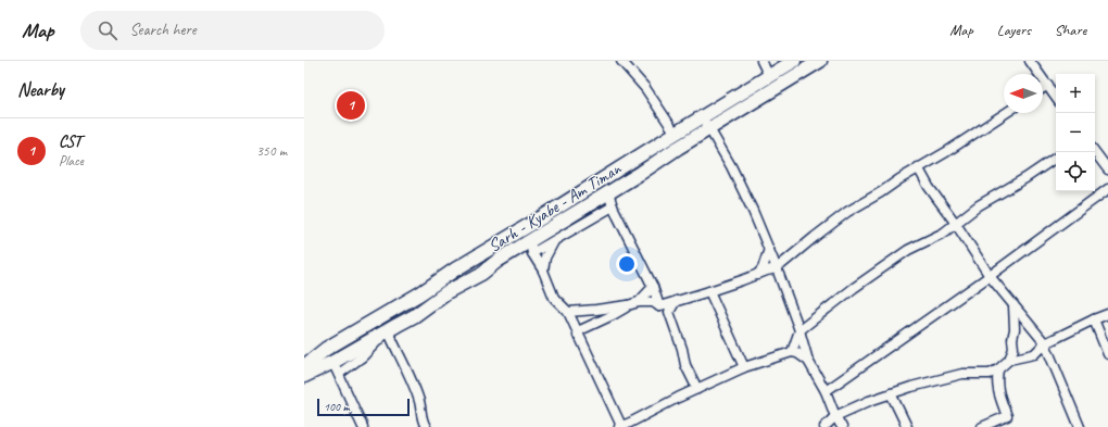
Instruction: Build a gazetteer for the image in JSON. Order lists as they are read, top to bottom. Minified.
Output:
{"streets":{"highway":["Sarh - Kyabe - Am Timan"]},"scale_bar":"100 m","north":"left","page":{"header":"Map","search":"Search here","nav":["Map","Layers","Share"],"heading":"Nearby","map_buttons":["+","−"],"pins":"1","list":[{"mark":"1","name":"CST","note":"Place","value":"350 m"}],"scale":"100 m"}}
